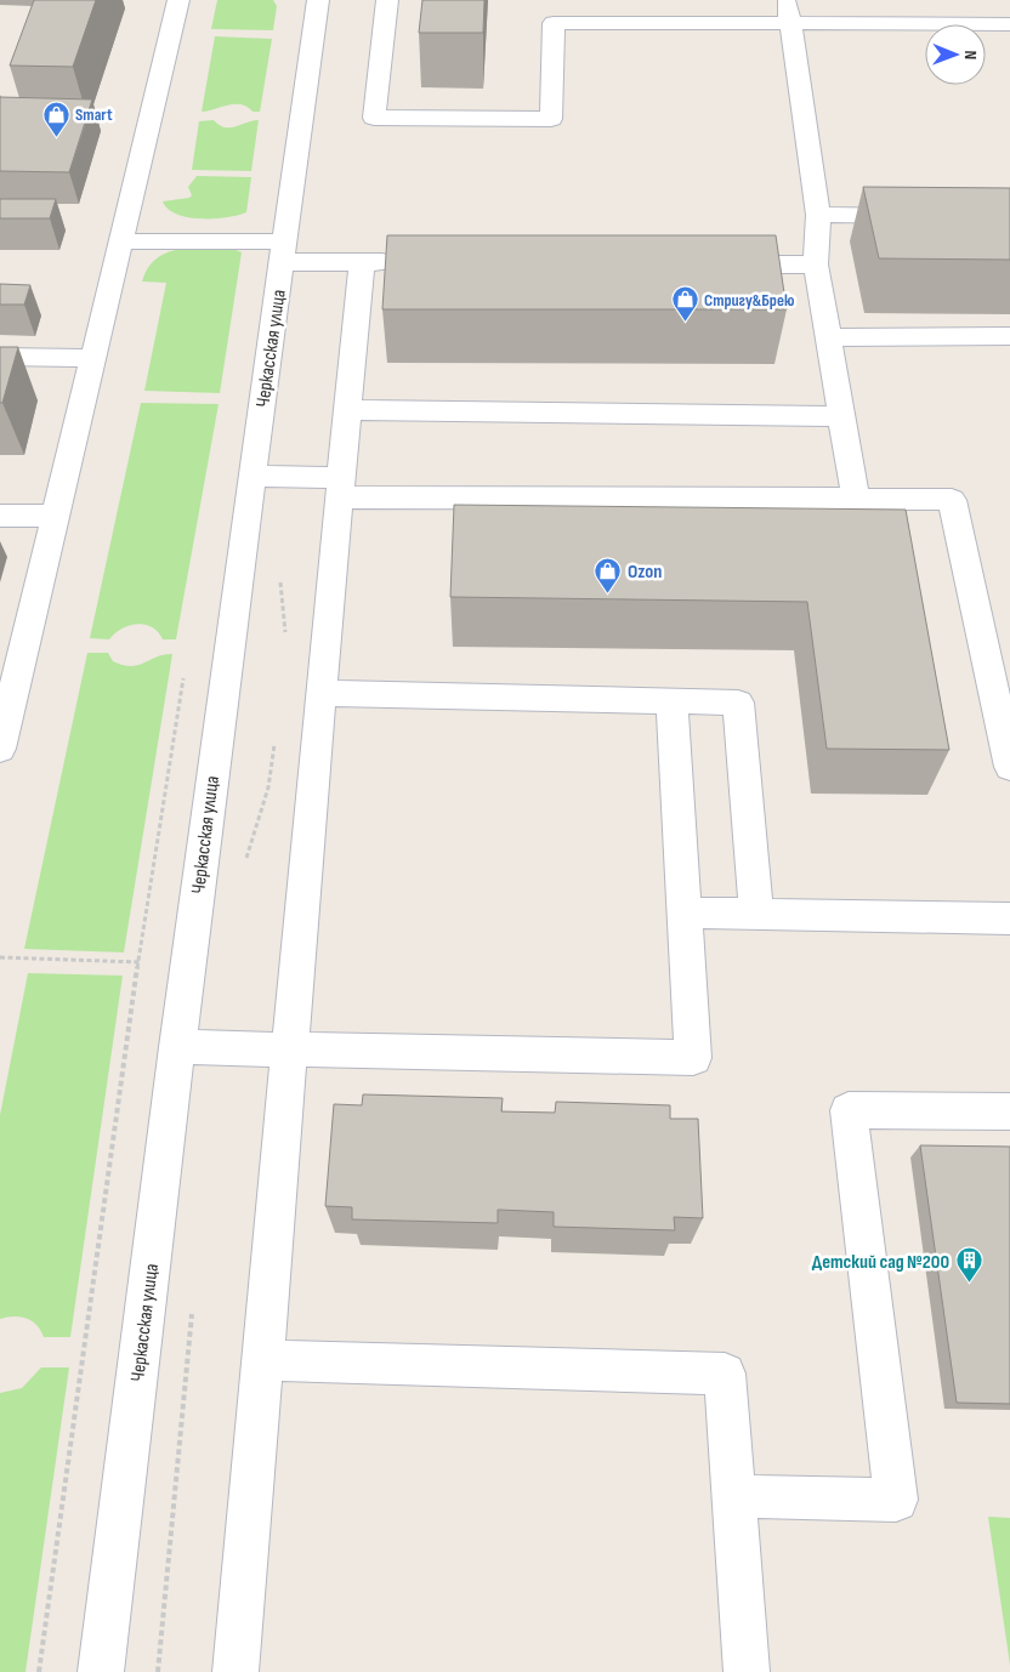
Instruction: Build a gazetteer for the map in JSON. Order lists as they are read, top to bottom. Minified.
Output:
{"streets":{"street":["Черкасская улица"]},"places":{"shop":["Smart","Стригу&Брею","Ozon"],"building":["Детский сад №200"]},"north":"right"}
